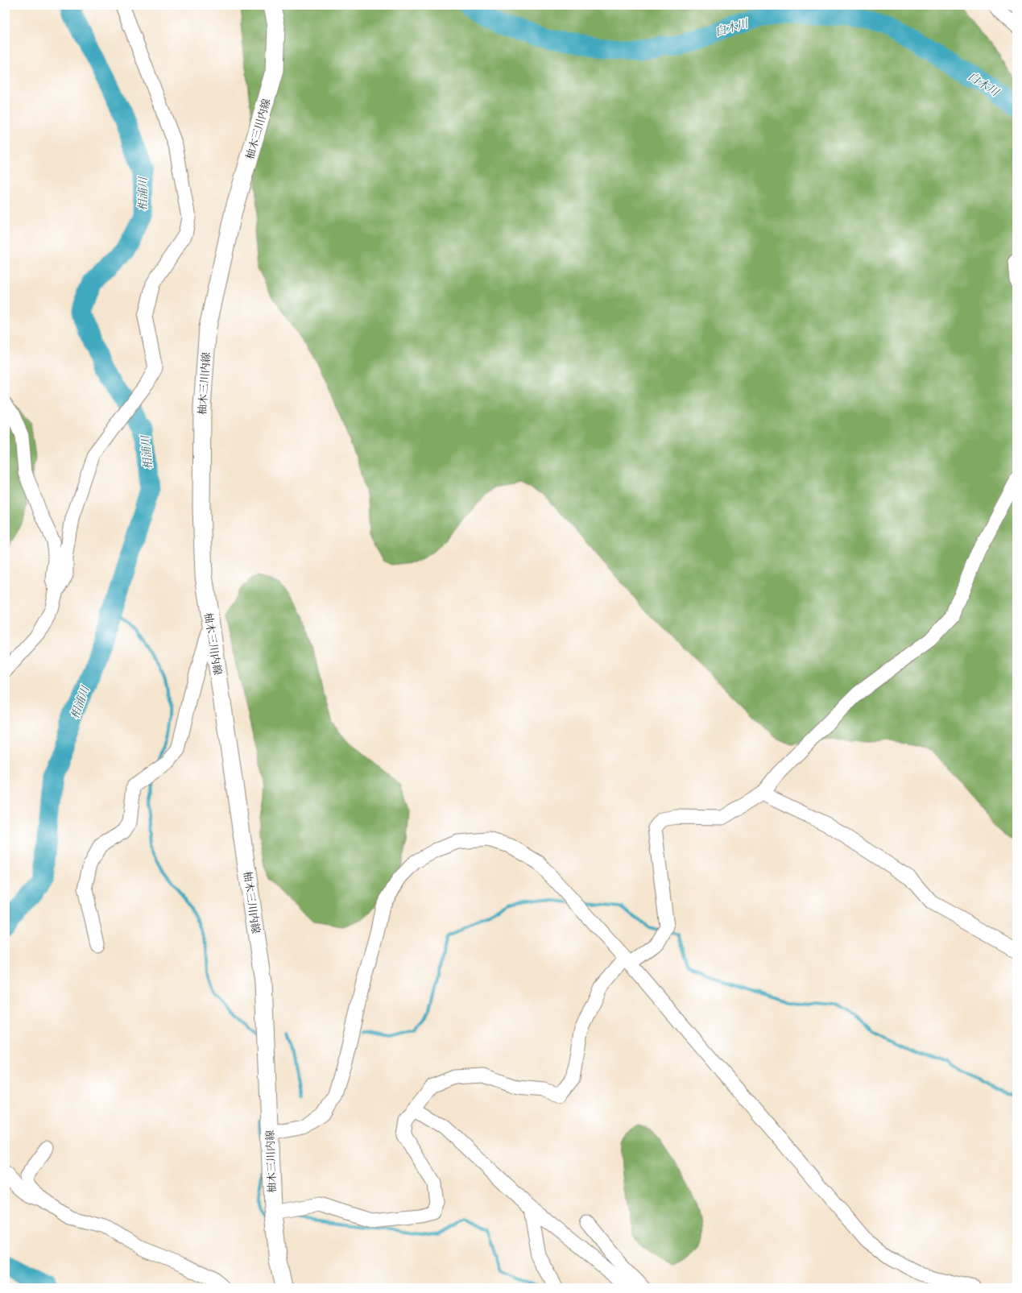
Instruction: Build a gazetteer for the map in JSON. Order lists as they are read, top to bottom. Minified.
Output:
{"streets":{"main road":["柚木三川内線"]},"water":["白木川","相浦川"]}
